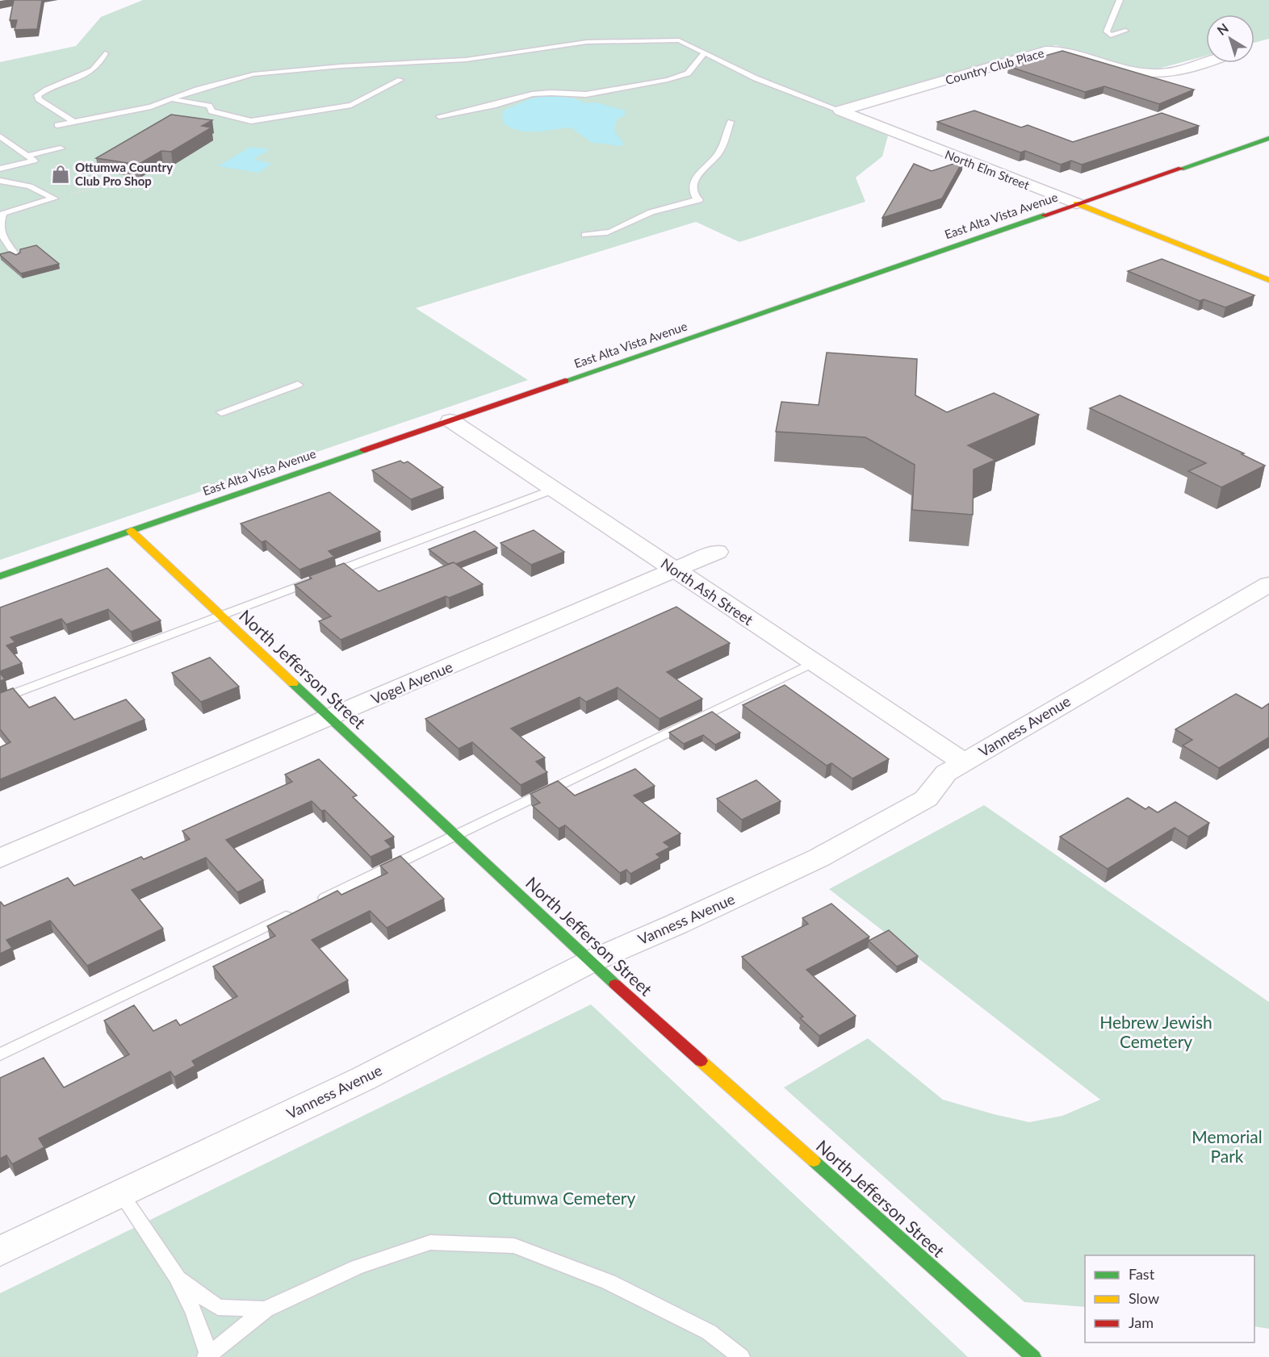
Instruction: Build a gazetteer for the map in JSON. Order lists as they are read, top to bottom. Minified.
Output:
{"streets":{"main road":["North Elm Street","East Alta Vista Avenue","North Jefferson Street"],"street":["Country Club Place","North Ash Street","Vogel Avenue","Vanness Avenue"]},"crossings":[["Country Club Place","North Elm Street"],["North Elm Street","East Alta Vista Avenue"],["East Alta Vista Avenue","North Ash Street"],["East Alta Vista Avenue","North Jefferson Street"],["North Ash Street","Vogel Avenue"],["North Ash Street","Vanness Avenue"],["North Jefferson Street","Vogel Avenue"],["North Jefferson Street","Vanness Avenue"]],"parks":["Hebrew Jewish Cemetery","Memorial Park","Ottumwa Cemetery"],"places":{"shop":["Ottumwa Country Club Pro Shop"]},"legend":["Fast","Slow","Jam"],"north":"top left"}
